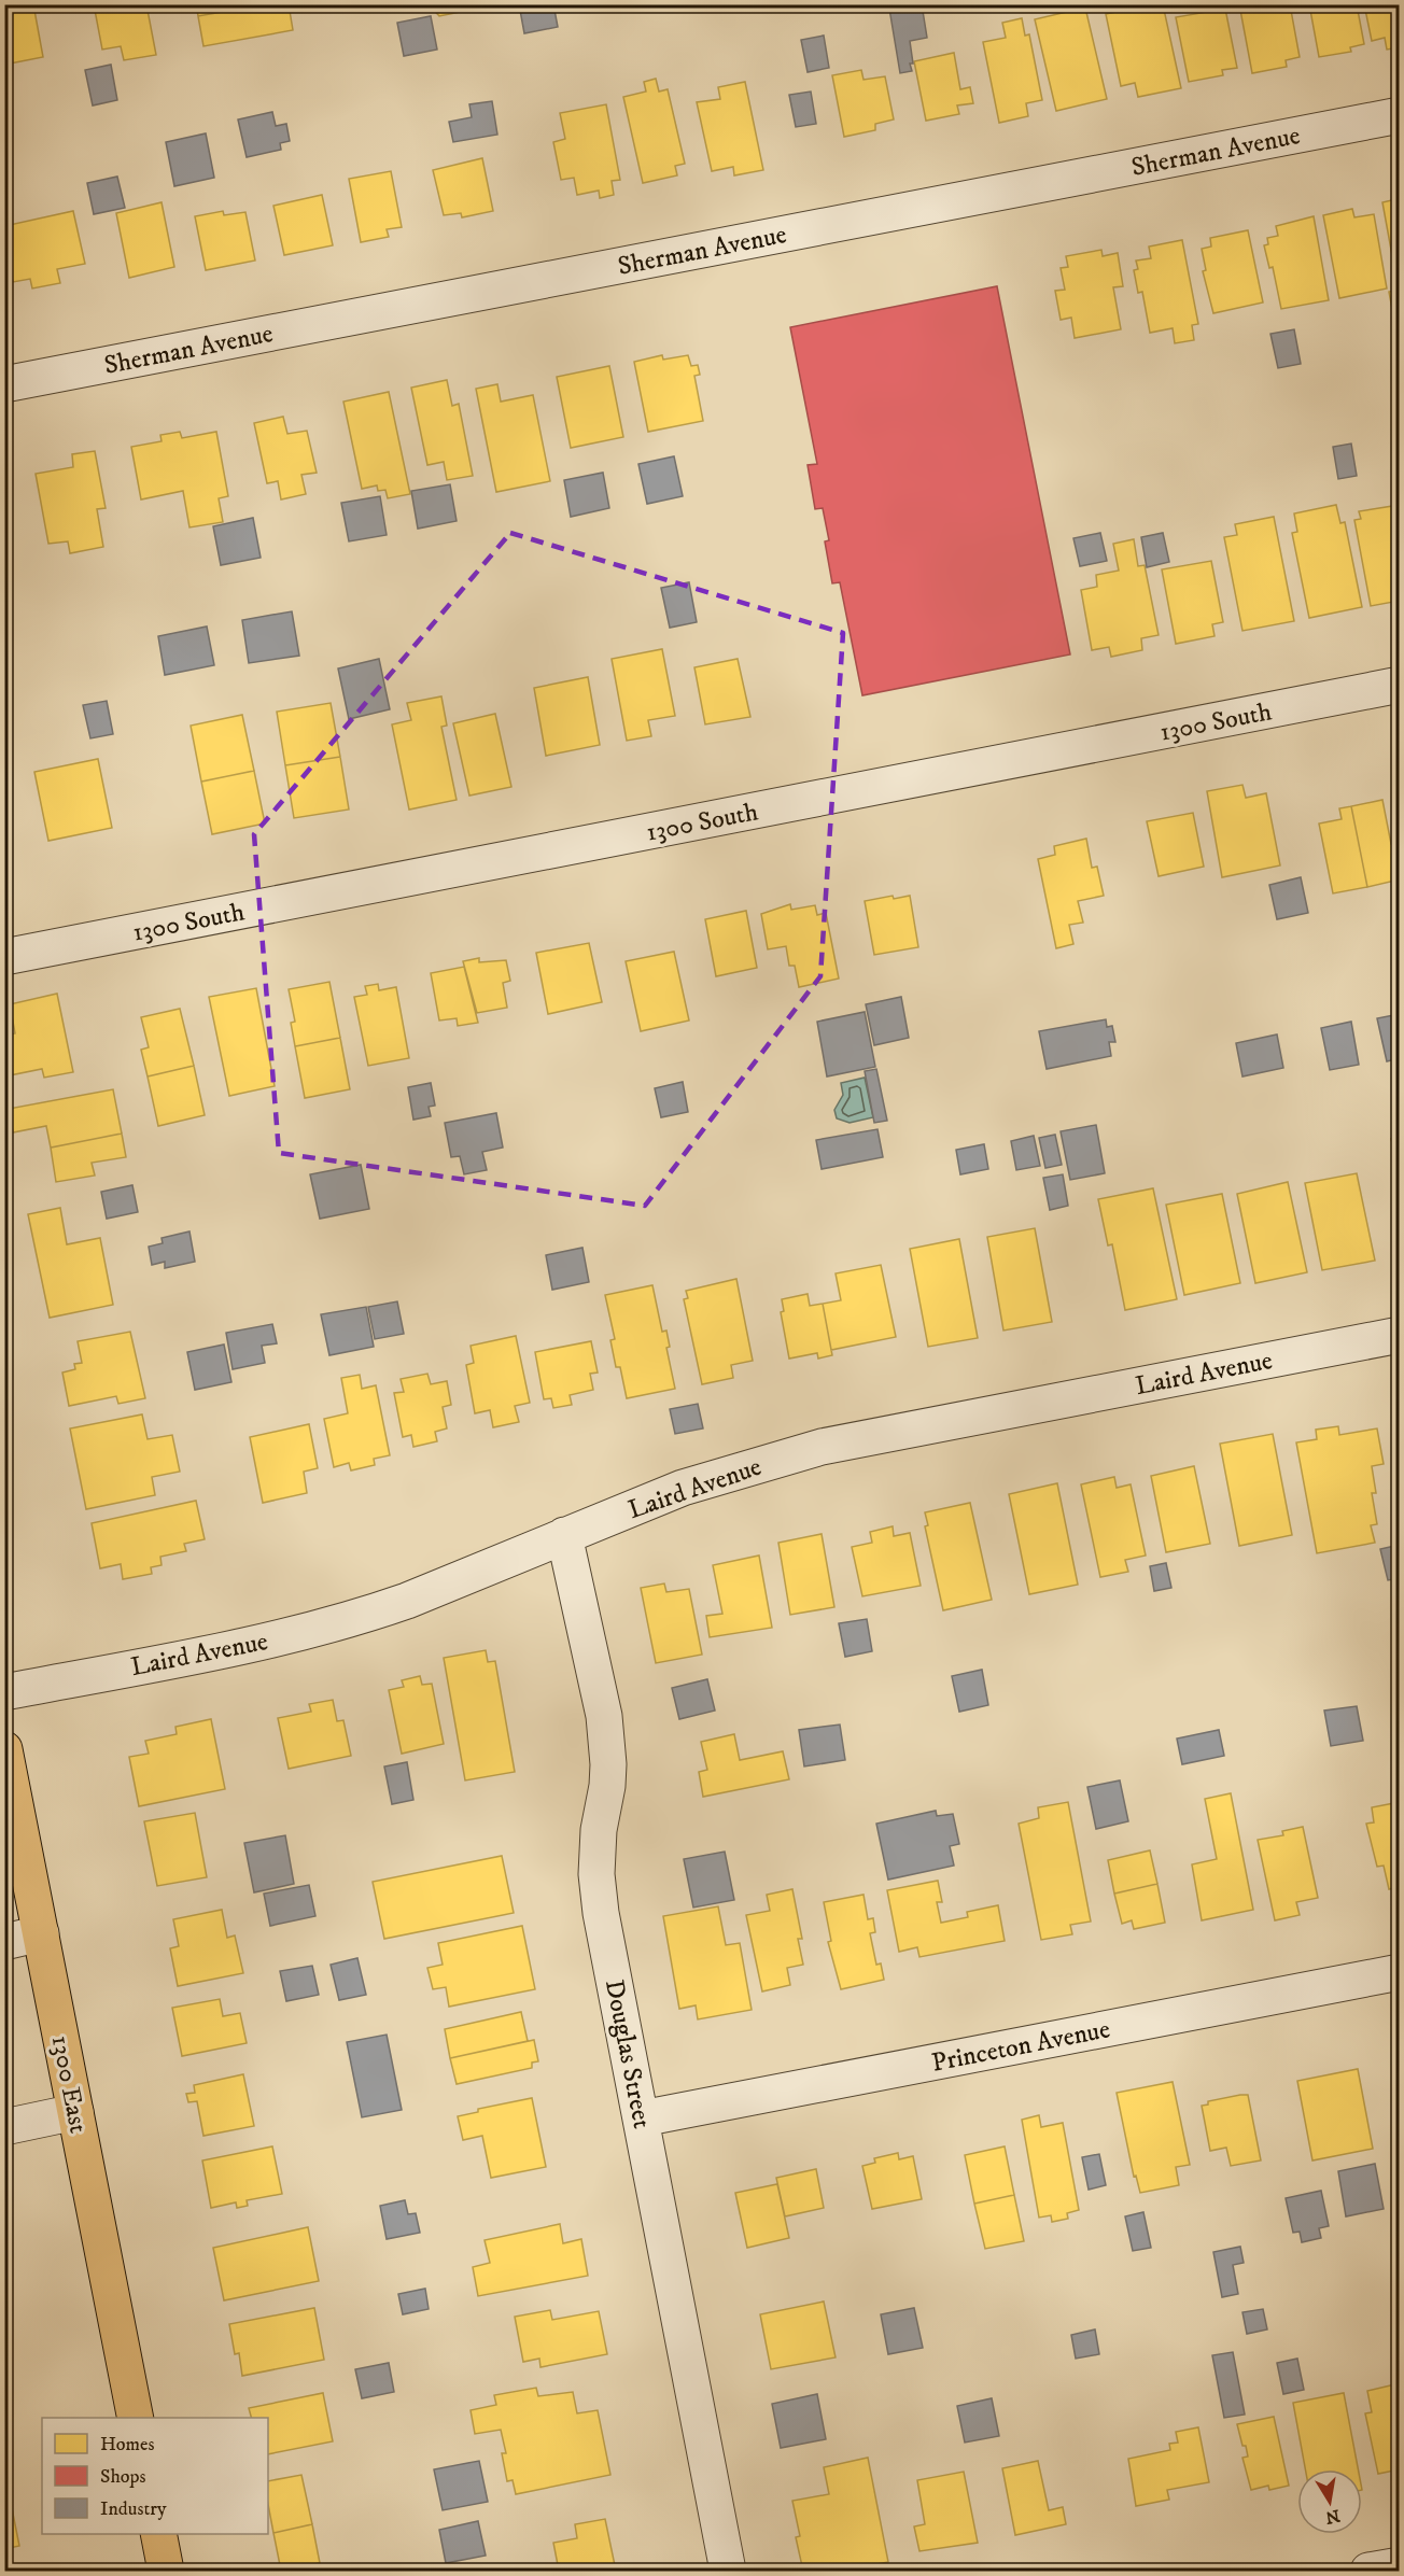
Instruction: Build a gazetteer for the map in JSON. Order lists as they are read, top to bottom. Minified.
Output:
{"streets":{"main road":["1300 East"],"street":["Sherman Avenue","1300 South","Laird Avenue","Princeton Avenue","Douglas Street"]},"crossings":[["Laird Avenue","Douglas Street"],["Princeton Avenue","Douglas Street"]],"legend":["Homes","Shops","Industry"],"north":"bottom"}
